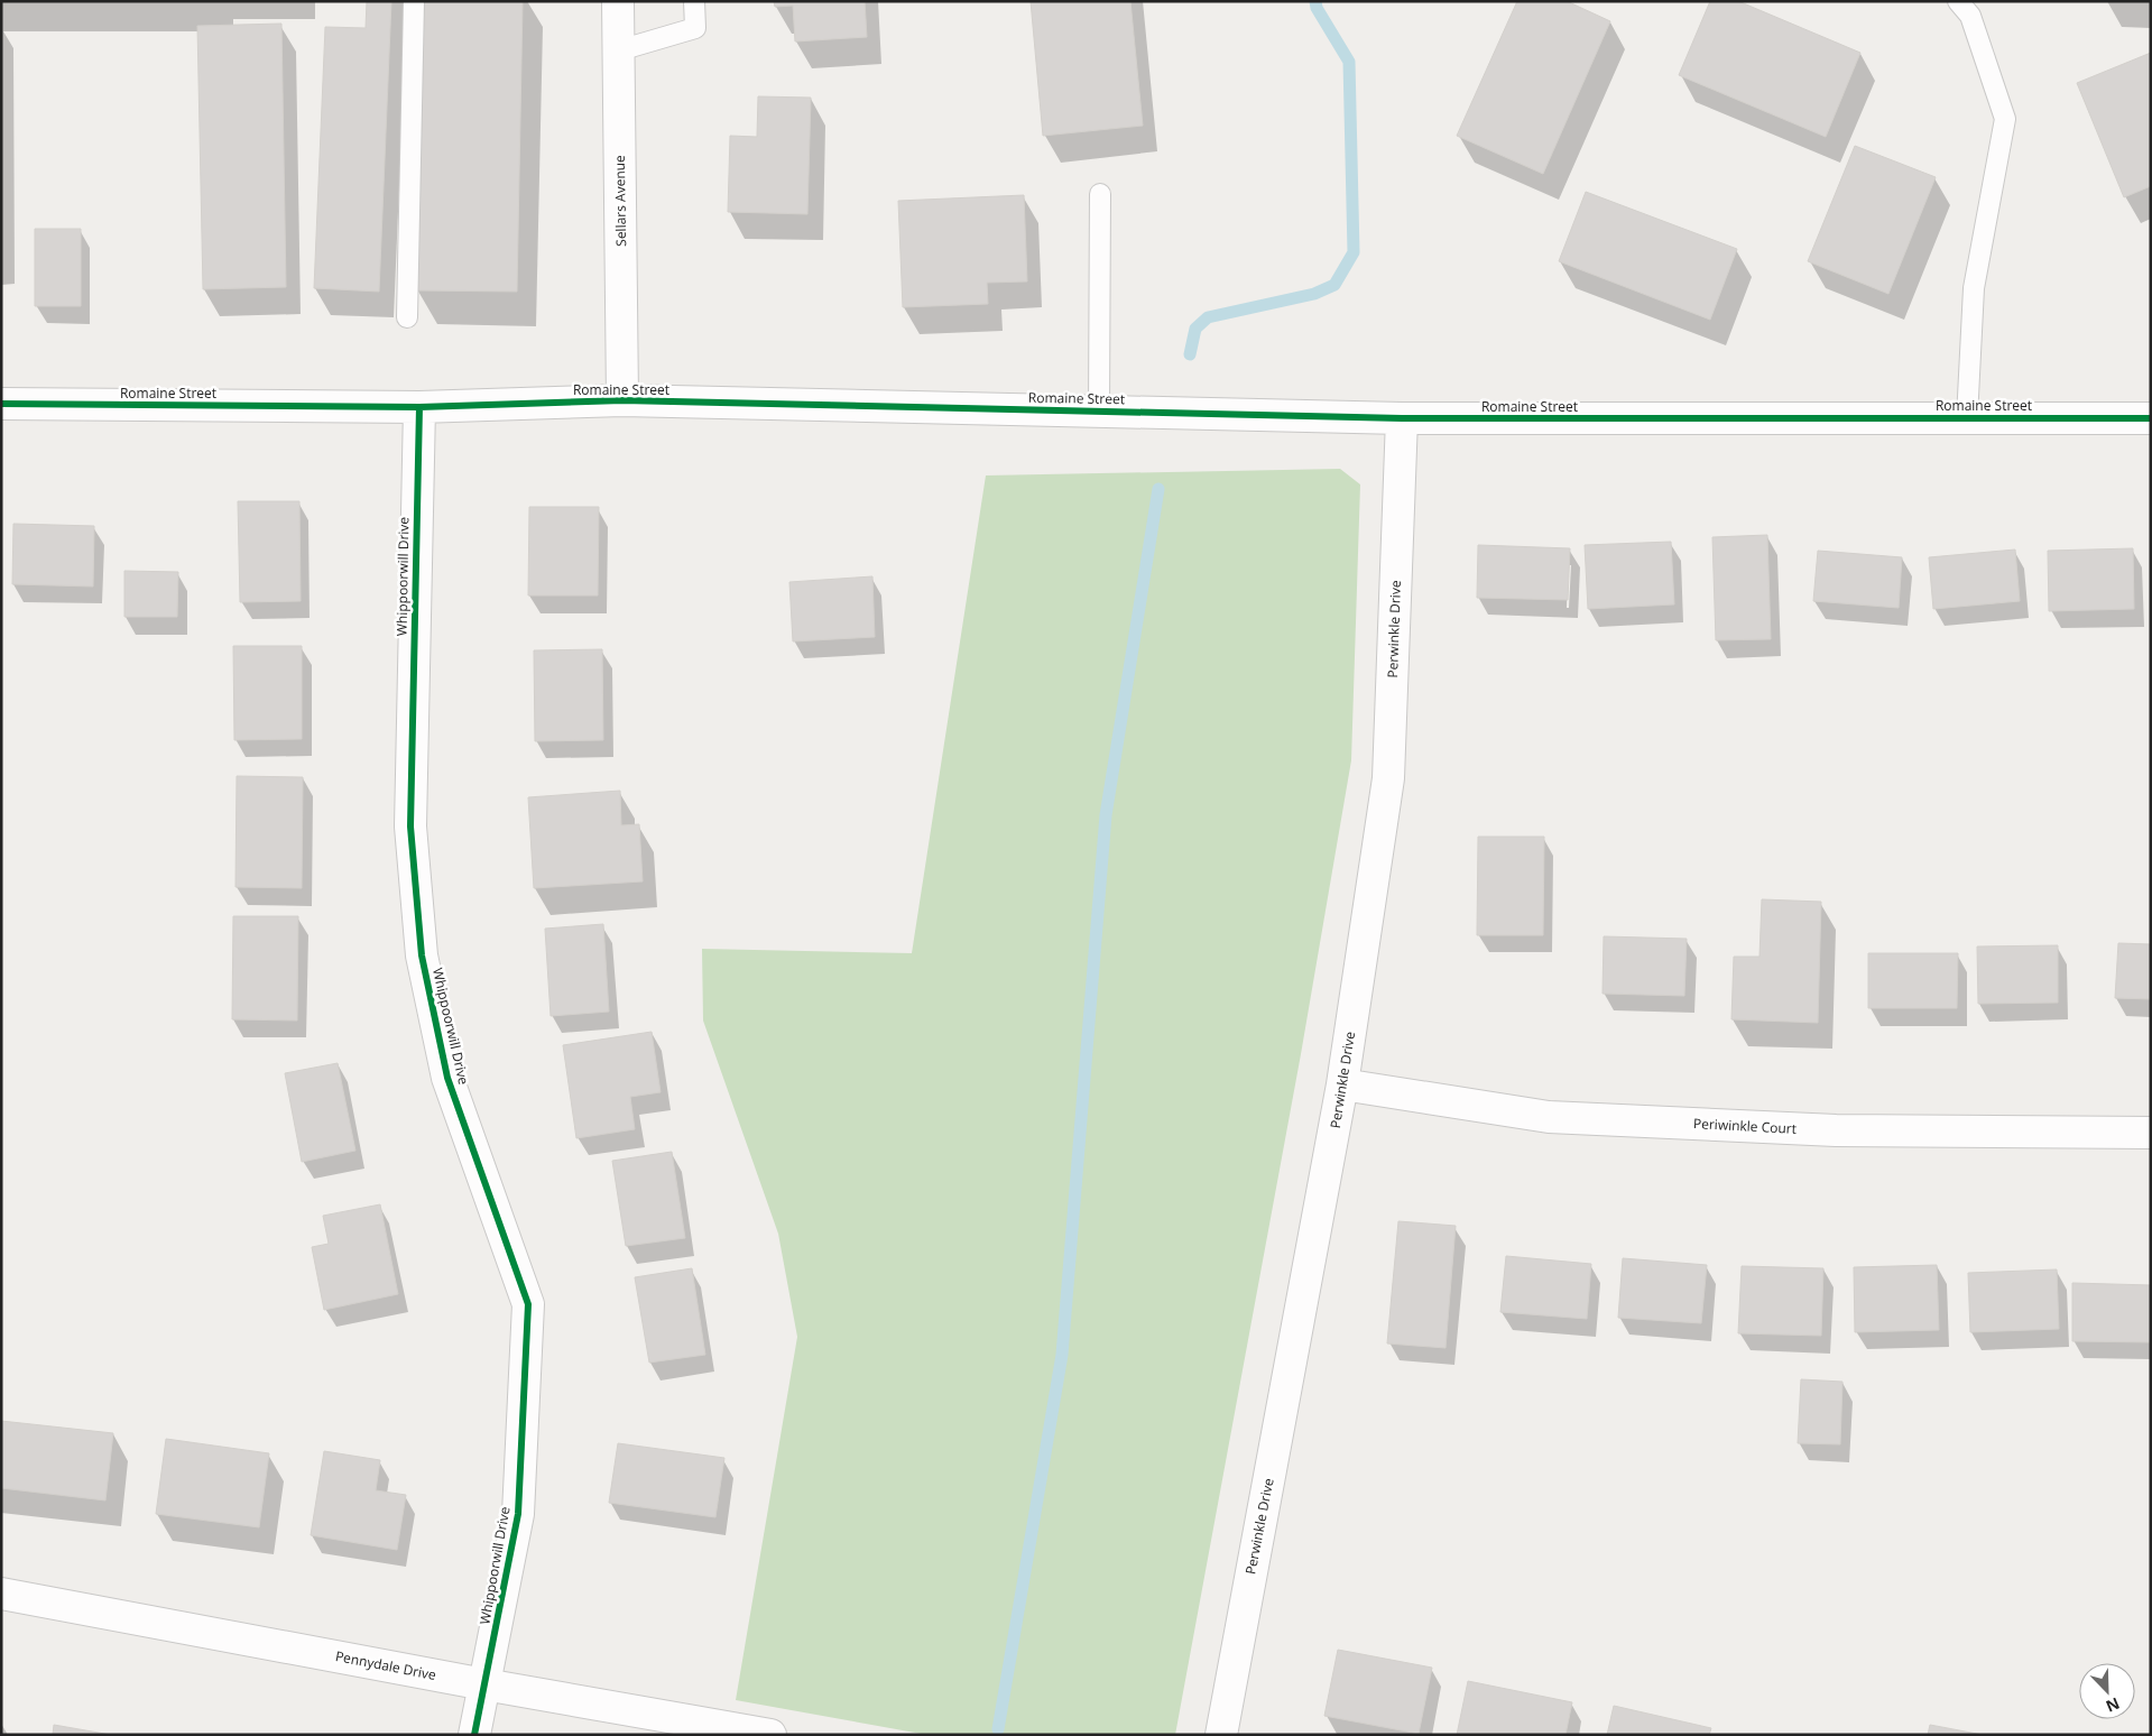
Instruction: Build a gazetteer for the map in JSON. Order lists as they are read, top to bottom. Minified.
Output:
{"streets":{"street":["Sellars Avenue","Romaine Street","Whippoorwill Drive","Perwinkle Drive","Periwinkle Court","Pennydale Drive"]},"crossings":[["Sellars Avenue","Romaine Street"],["Romaine Street","Whippoorwill Drive"],["Romaine Street","Perwinkle Drive"],["Whippoorwill Drive","Pennydale Drive"],["Perwinkle Drive","Periwinkle Court"]],"north":"bottom right"}
